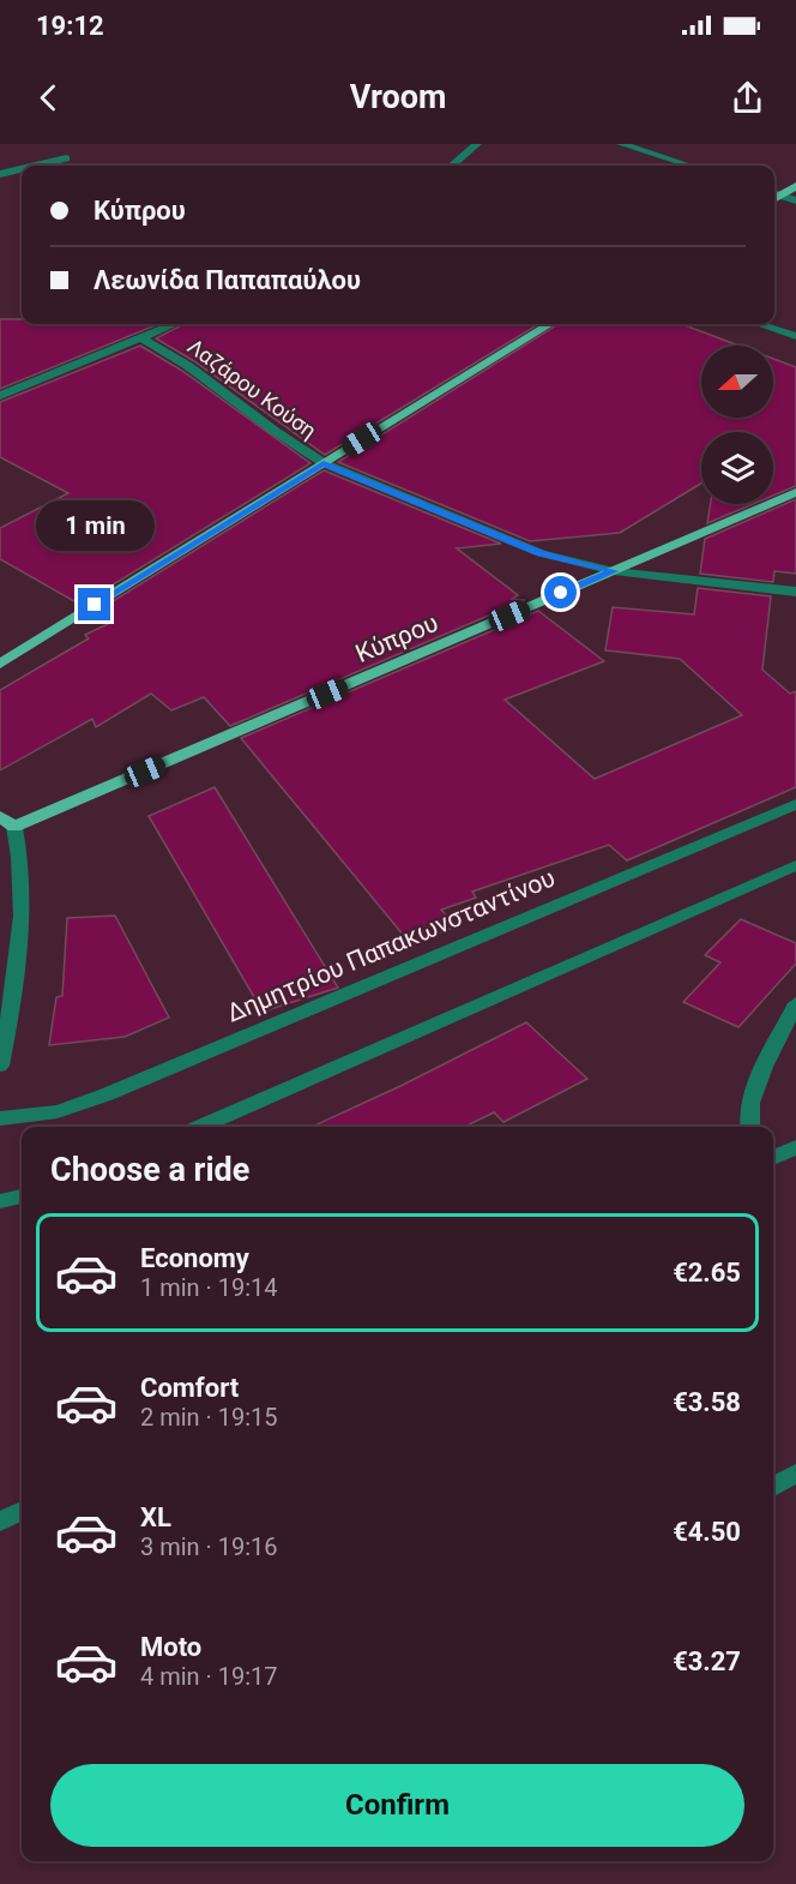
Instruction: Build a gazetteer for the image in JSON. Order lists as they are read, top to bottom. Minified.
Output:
{"streets":{"main road":["Κύπρου"],"street":["Λαζάρου Κούση","Δημητρίου Παπακωνσταντίνου"]},"crossings":[["Λαζάρου Κούση","Κύπρου"]],"north":"left","page":{"status":"19:12","header":"Vroom","banner":["Κύπρου","Λεωνίδα Παπαπαύλου"],"bubble":"1 min","heading":"Choose a ride","list":[{"name":"Economy","note":"1 min · 19:14","value":"€2.65"},{"name":"Comfort","note":"2 min · 19:15","value":"€3.58"},{"name":"XL","note":"3 min · 19:16","value":"€4.50"},{"name":"Moto","note":"4 min · 19:17","value":"€3.27"}],"buttons":"Confirm"}}
